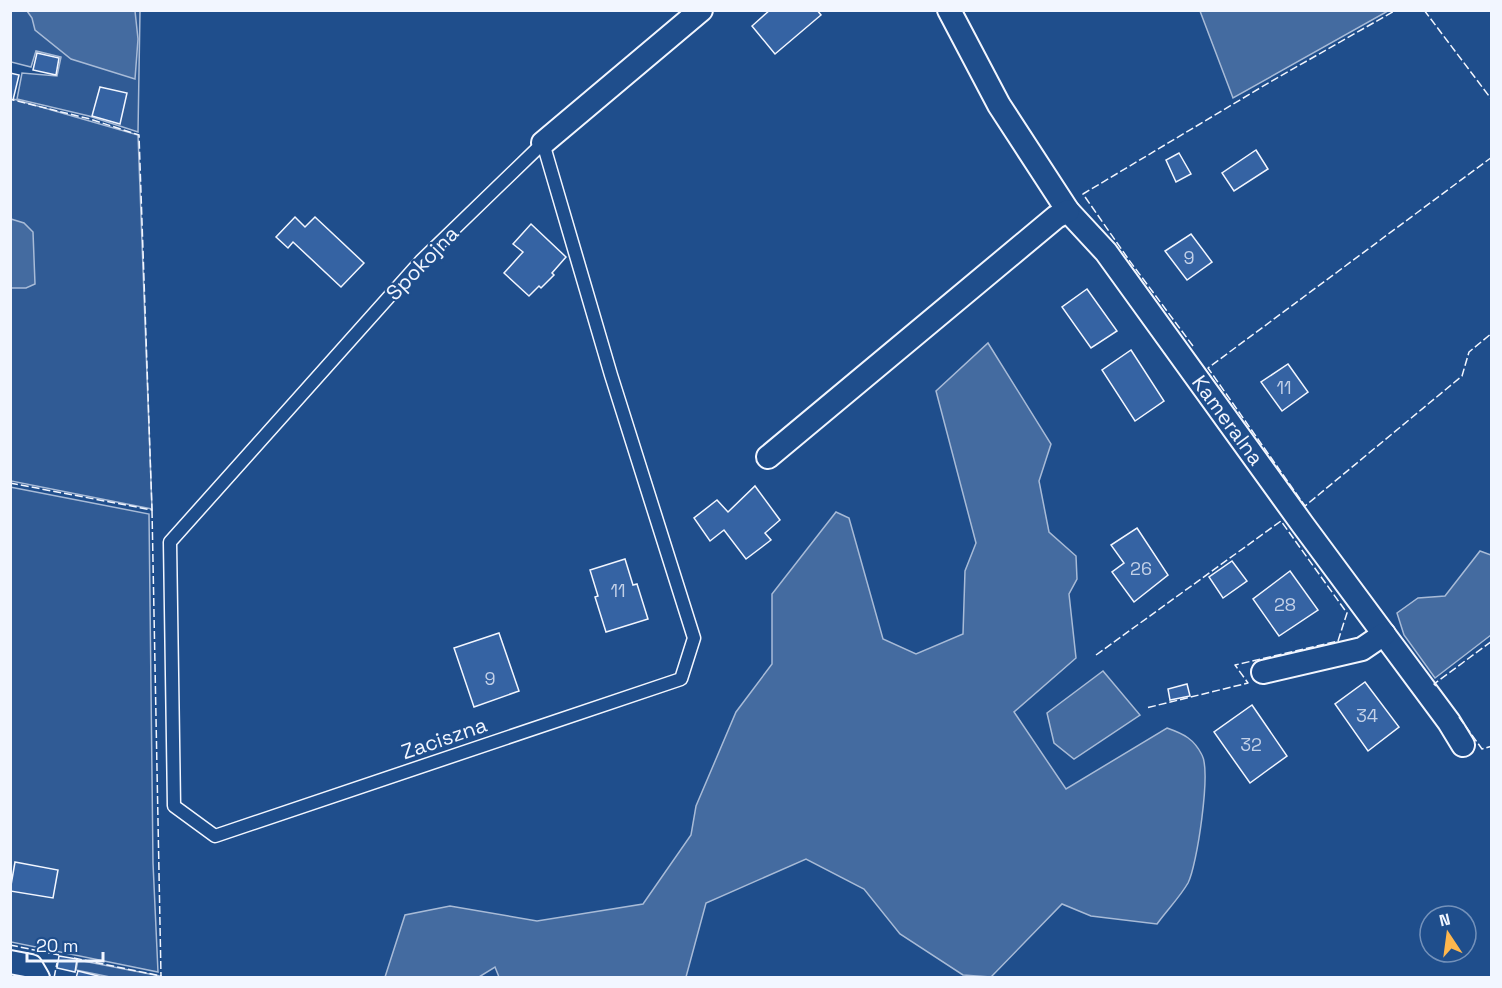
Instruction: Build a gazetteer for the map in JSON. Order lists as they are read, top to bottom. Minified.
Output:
{"streets":{"street":["Spokojna","Kameralna"],"lane":["Zaciszna"]},"crossings":[["Spokojna","Zaciszna"]],"house_numbers":["9","11","26","11","28","9","34","32"],"scale_bar":"20 m","north":"top"}
